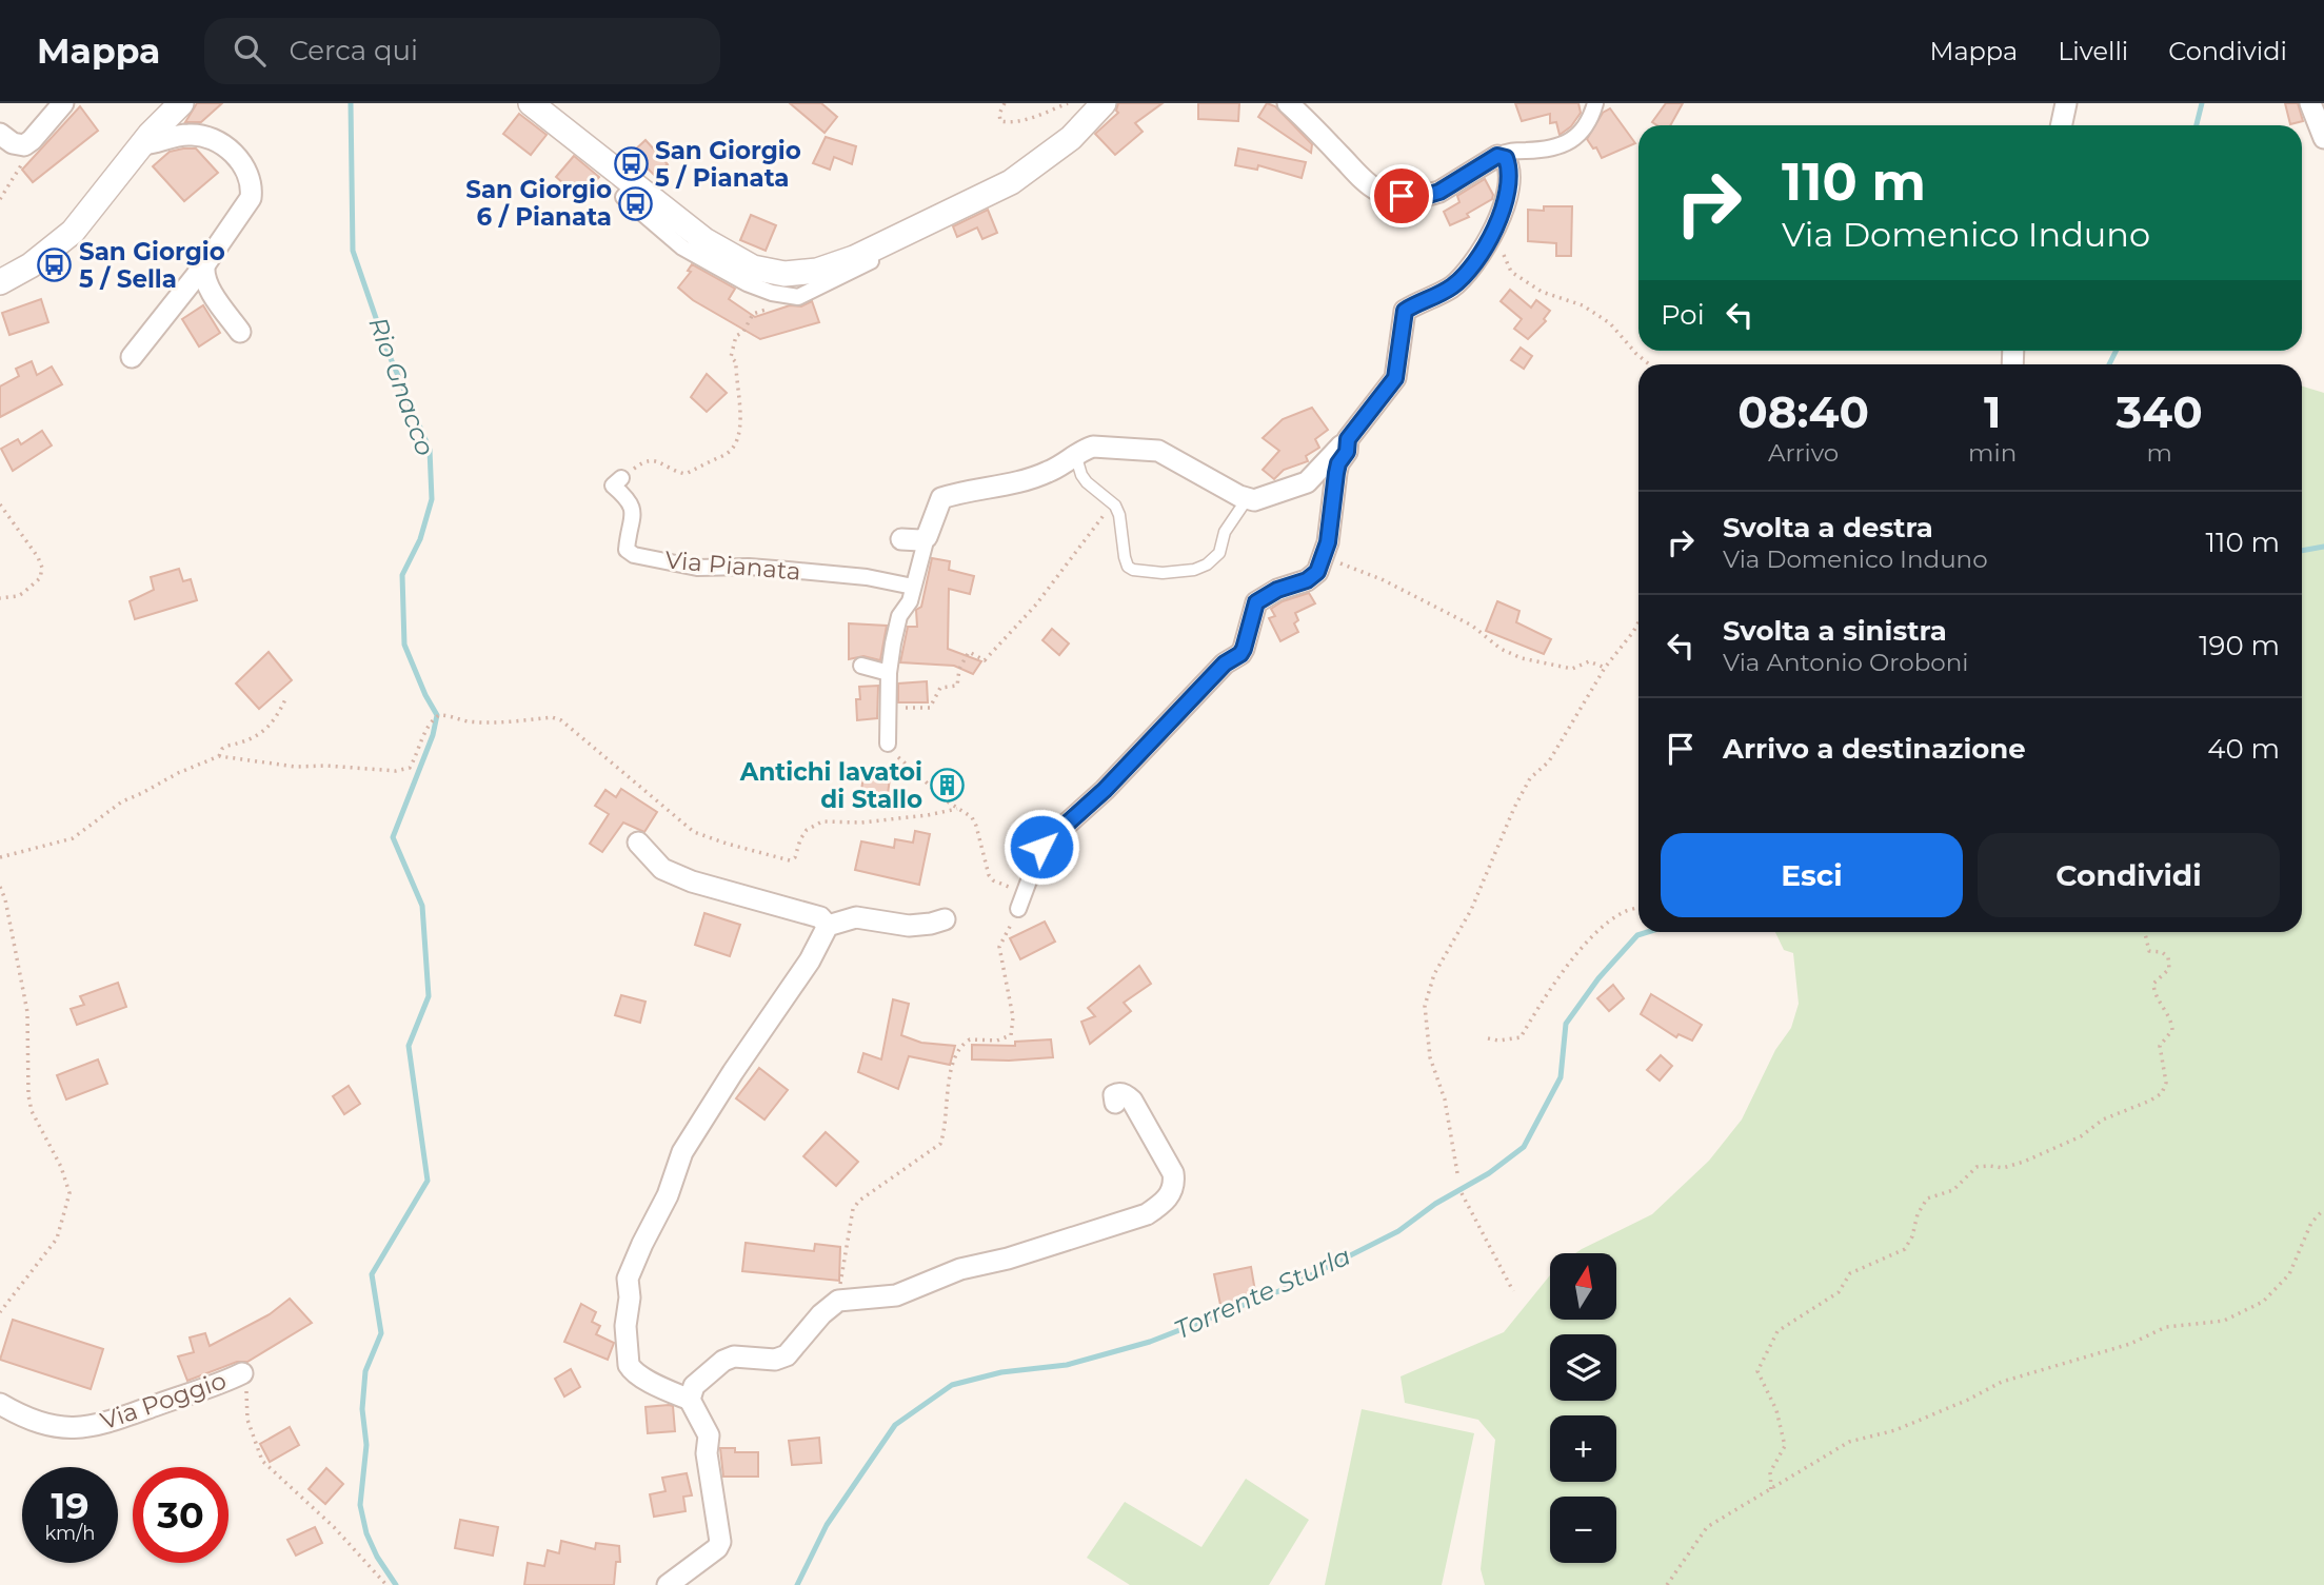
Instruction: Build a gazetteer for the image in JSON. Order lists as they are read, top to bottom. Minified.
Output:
{"streets":{"street":["Via Pianata","Via Poggio"]},"water":["Rio Gnacco","Torrente Sturla"],"places":{"bus stop":["San Giorgio 5 / Pianata","San Giorgio 6 / Pianata","San Giorgio 5 / Sella"],"building":["Antichi lavatoi di Stallo"]},"north":"top","page":{"header":"Mappa","search":"Cerca qui","nav":["Mappa","Livelli","Condividi"],"turn":["110 m","Via Domenico Induno"],"then":"Poi","eta":["08:40","Arrivo","1","min","340","m"],"list":[{"name":"Svolta a destra","note":"Via Domenico Induno","value":"110 m"},{"name":"Svolta a sinistra","note":"Via Antonio Oroboni","value":"190 m"},{"name":"Arrivo a destinazione","value":"40 m"}],"buttons":["Esci","Condividi"],"map_buttons":["+","−"],"speed":"19 km/h","limit":"30"}}
